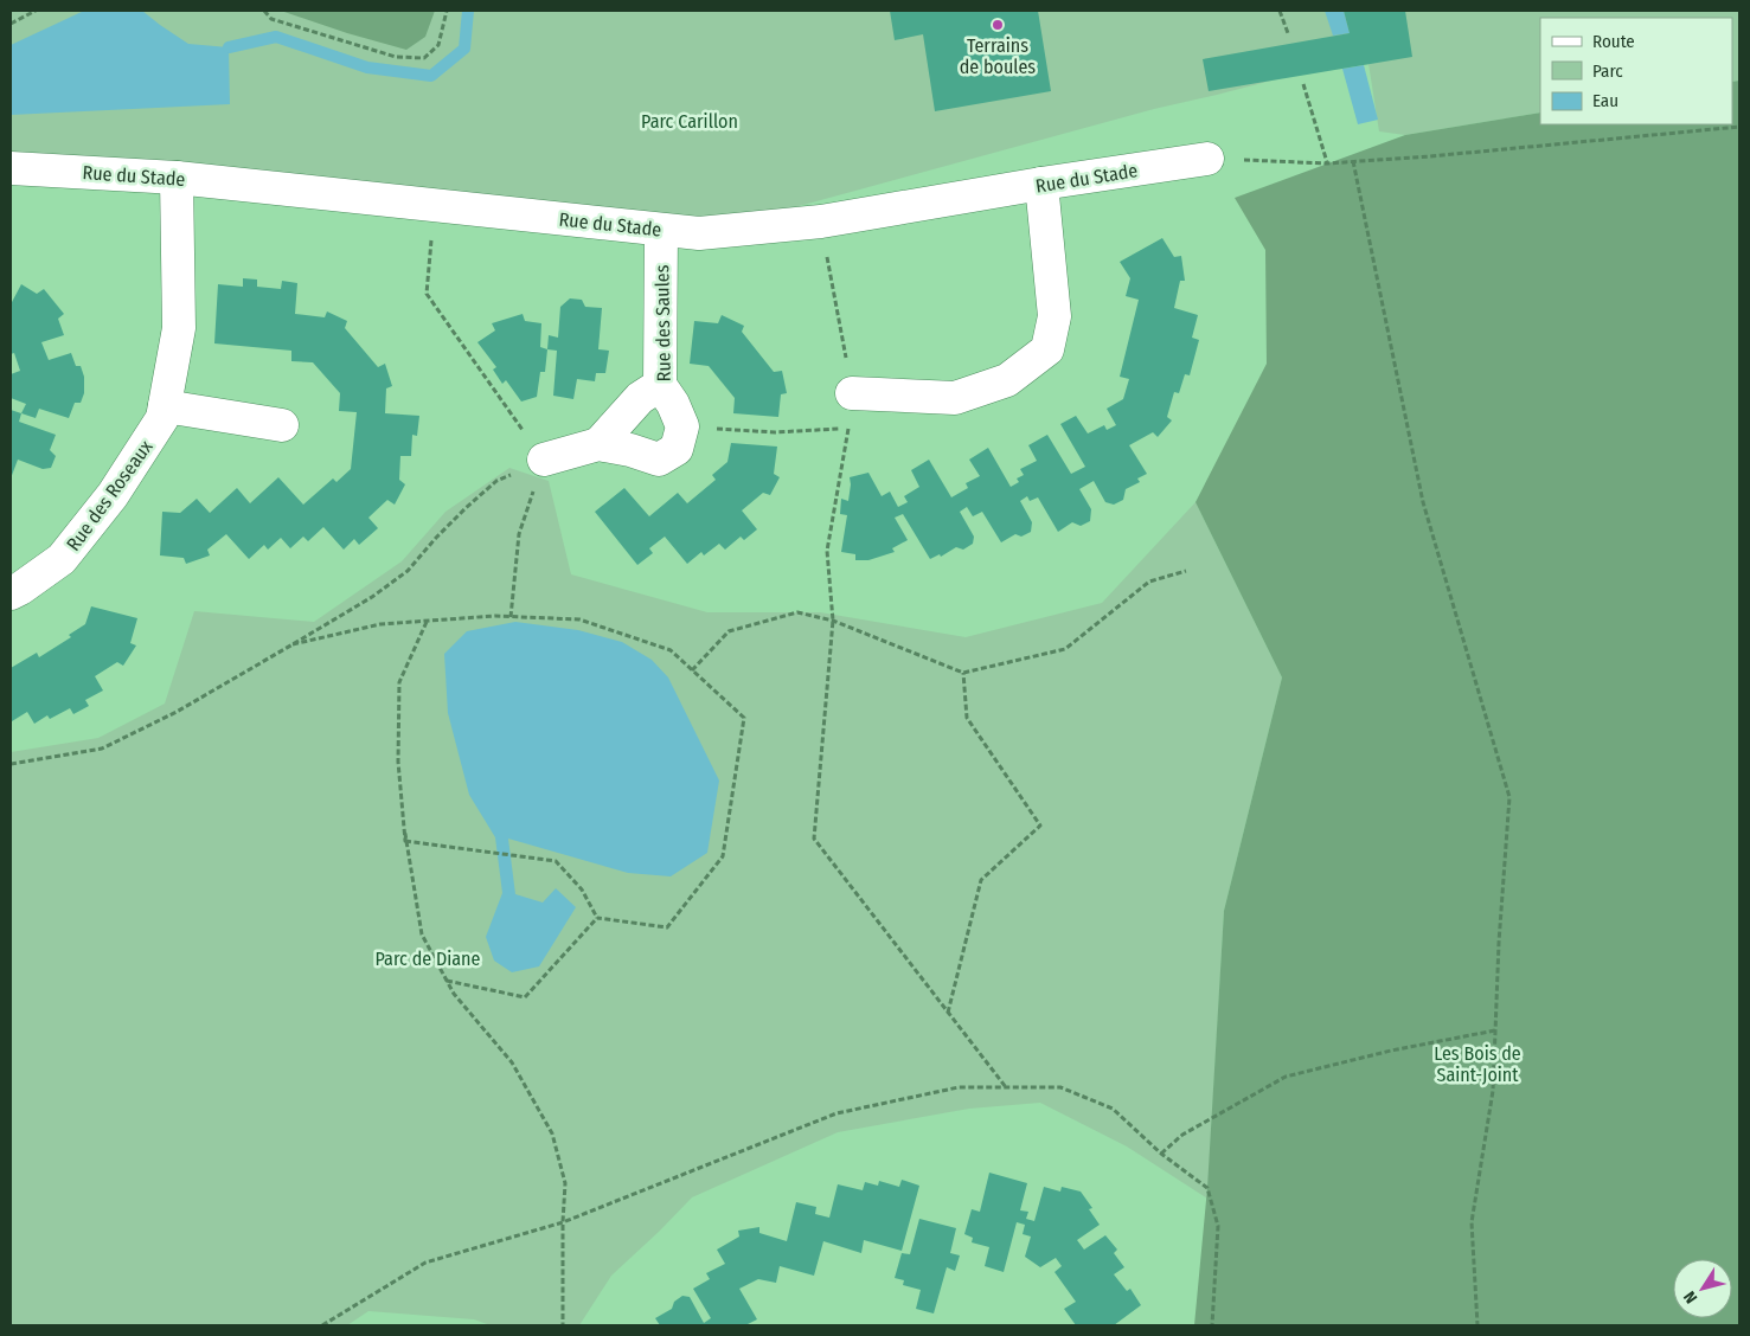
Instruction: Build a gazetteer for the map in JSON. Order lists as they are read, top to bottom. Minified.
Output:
{"streets":{"street":["Rue du Stade","Rue des Saules","Rue des Roseaux"]},"crossings":[["Rue du Stade","Rue des Saules"],["Rue du Stade","Rue des Roseaux"]],"parks":["Parc Carillon","Parc de Diane","Les Bois de Saint-Joint"],"places":["Terrains de boules"],"legend":["Route","Parc","Eau"],"north":"bottom left"}
